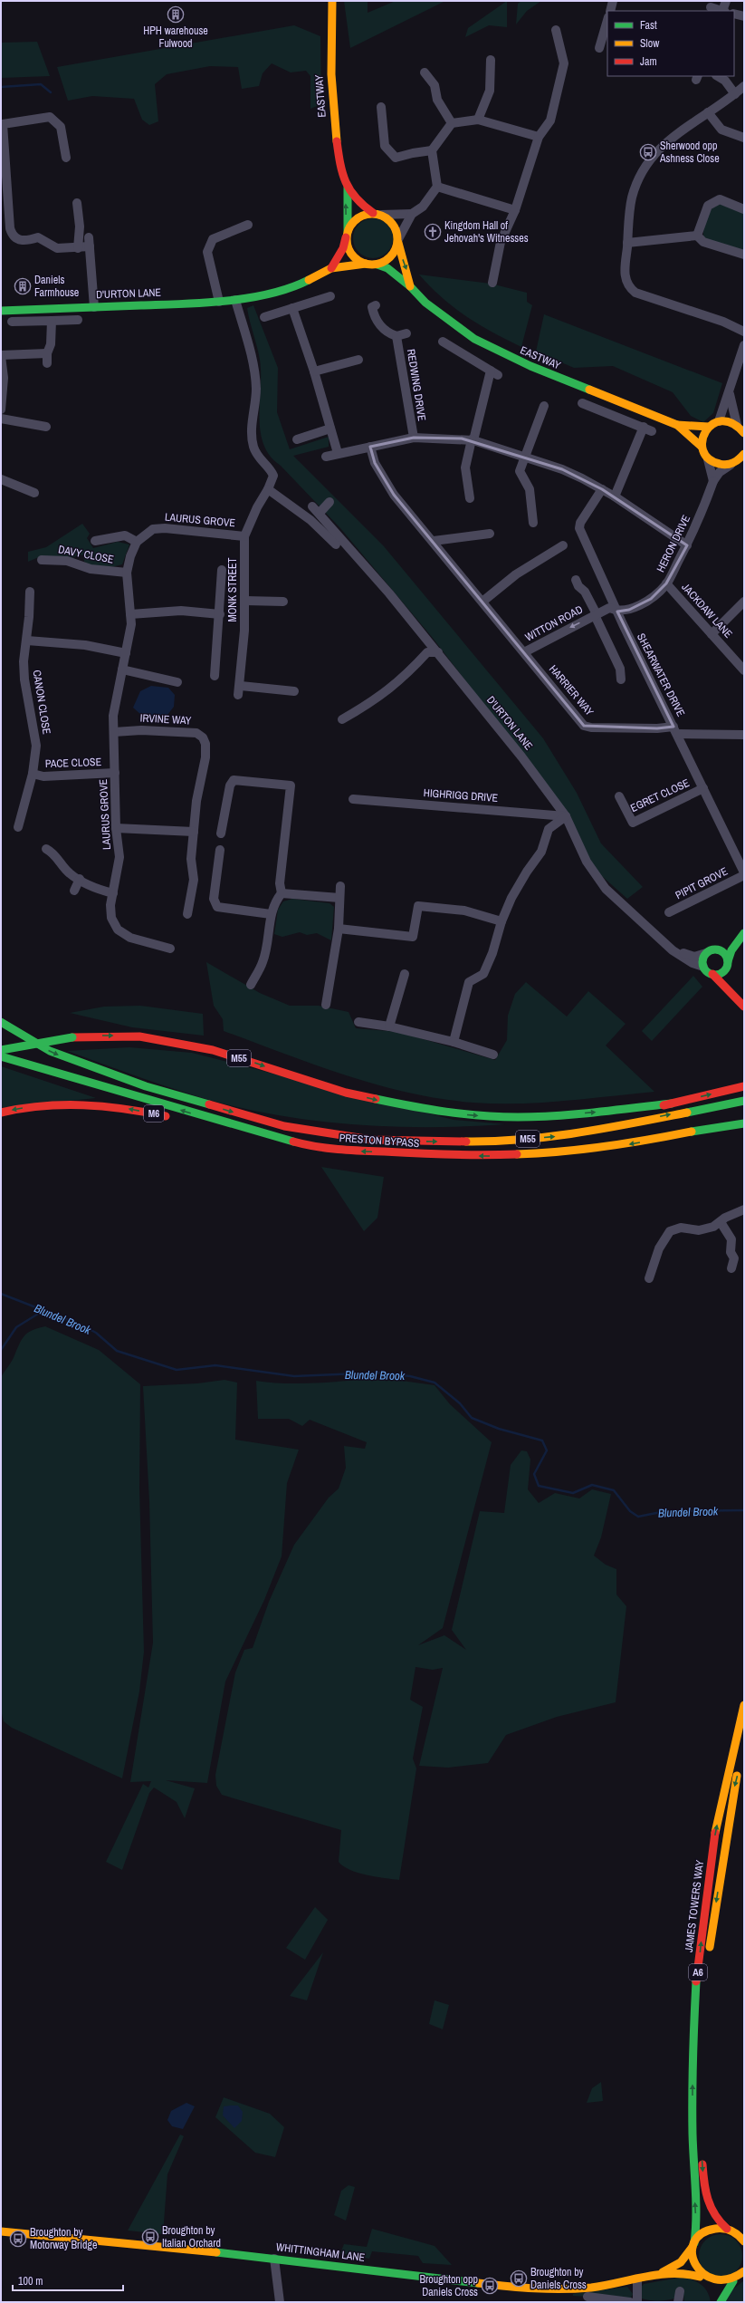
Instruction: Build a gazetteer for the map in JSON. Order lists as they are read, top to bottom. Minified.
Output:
{"streets":{"main road":["EASTWAY","D'URTON LANE","M55","M6","PRESTON BYPASS","JAMES TOWERS WAY","A6","WHITTINGHAM LANE"],"street":["REDWING DRIVE","LAURUS GROVE","HERON DRIVE","DAVY CLOSE","MONK STREET","JACKDAW LANE","WITTON ROAD","SHEARWATER DRIVE","HARRIER WAY","CANON CLOSE","IRVINE WAY","PACE CLOSE","HIGHRIGG DRIVE","EGRET CLOSE","PIPIT GROVE"]},"crossings":[["EASTWAY","D'URTON LANE"],["D'URTON LANE","MONK STREET"],["D'URTON LANE","HIGHRIGG DRIVE"],["REDWING DRIVE","HERON DRIVE"],["REDWING DRIVE","SHEARWATER DRIVE"],["REDWING DRIVE","HARRIER WAY"],["LAURUS GROVE","DAVY CLOSE"],["LAURUS GROVE","MONK STREET"],["LAURUS GROVE","IRVINE WAY"],["LAURUS GROVE","PACE CLOSE"],["HERON DRIVE","JACKDAW LANE"],["HERON DRIVE","WITTON ROAD"],["HERON DRIVE","SHEARWATER DRIVE"],["WITTON ROAD","SHEARWATER DRIVE"],["WITTON ROAD","HARRIER WAY"],["SHEARWATER DRIVE","HARRIER WAY"],["SHEARWATER DRIVE","EGRET CLOSE"],["SHEARWATER DRIVE","PIPIT GROVE"],["CANON CLOSE","PACE CLOSE"],["M55","PRESTON BYPASS"],["JAMES TOWERS WAY","WHITTINGHAM LANE"]],"water":["Blundel Brook"],"places":{"building":["HPH warehouse Fulwood","Daniels Farmhouse"],"bus stop":["Sherwood opp Ashness Close","Broughton by Italian Orchard","Broughton by Motorway Bridge","Broughton by Daniels Cross","Broughton opp Daniels Cross"],"church":["Kingdom Hall of Jehovah's Witnesses"]},"legend":["Fast","Slow","Jam"],"scale_bar":"100 m"}
